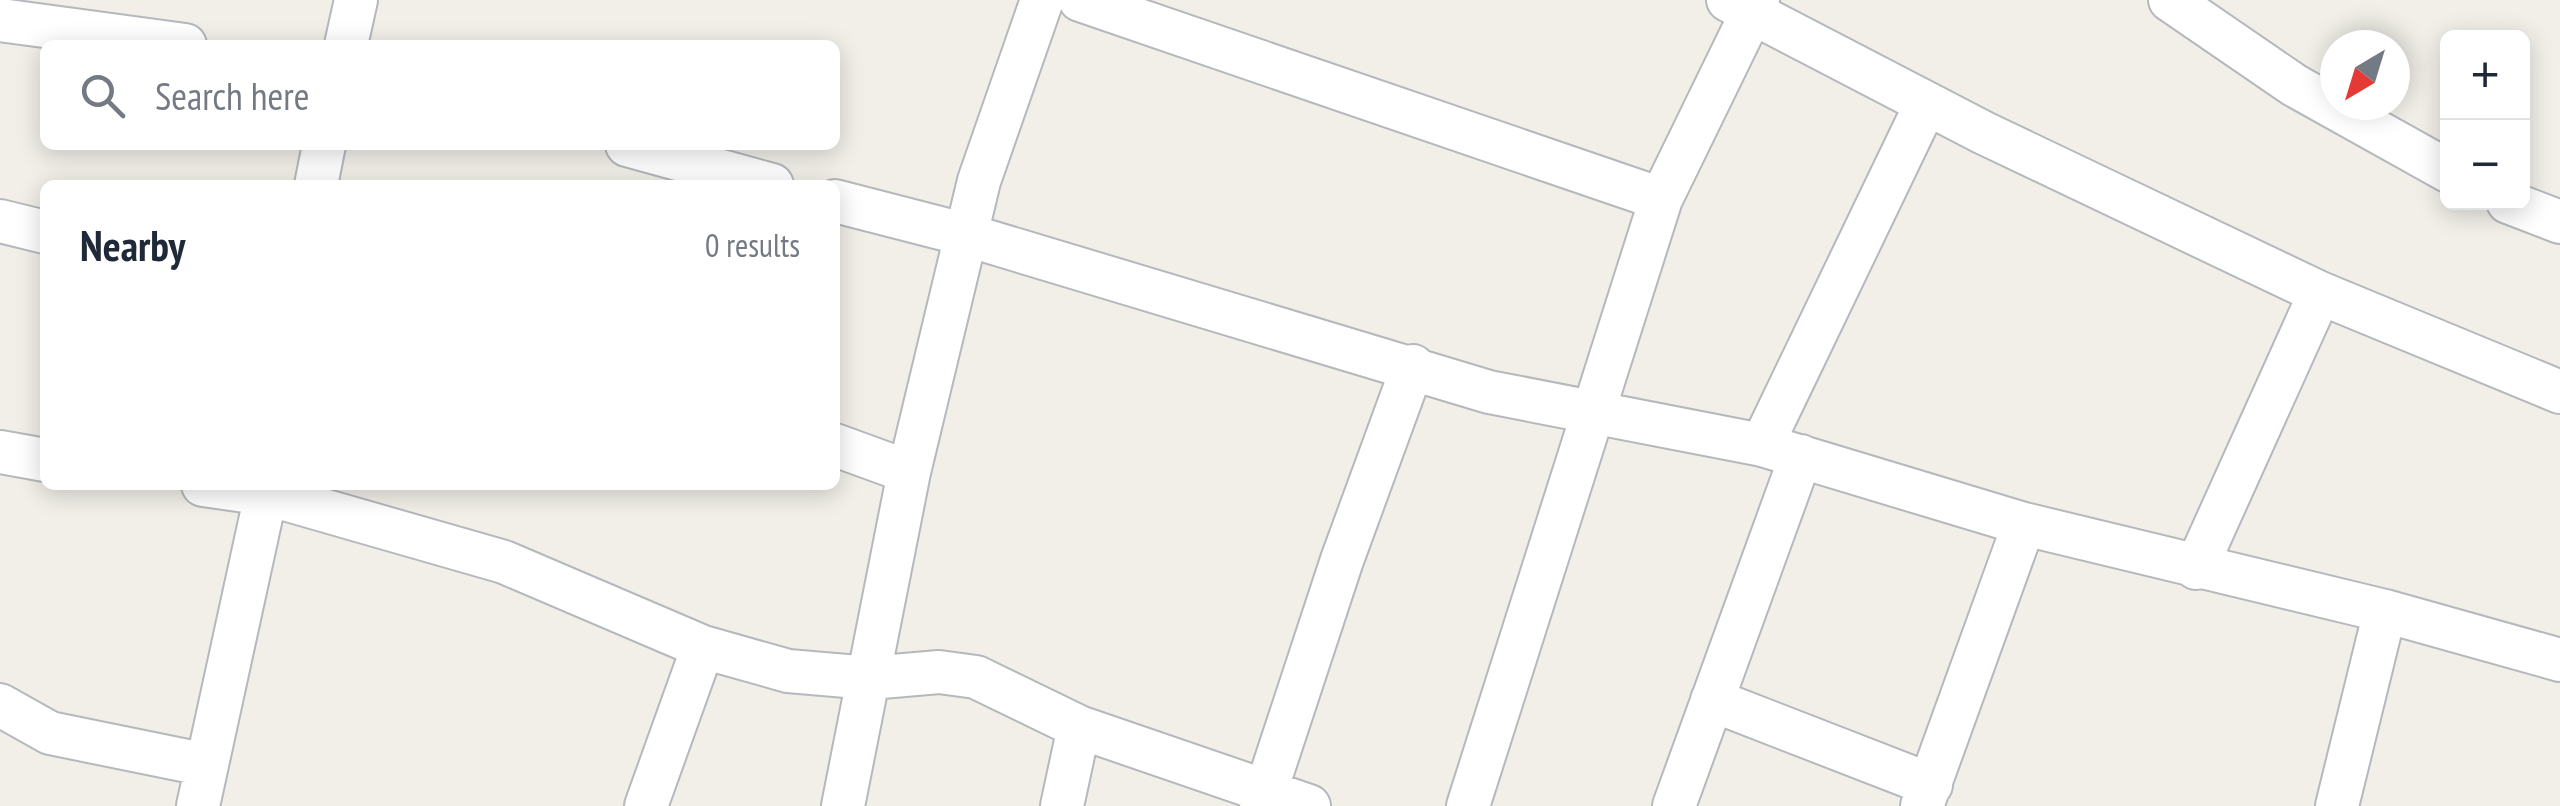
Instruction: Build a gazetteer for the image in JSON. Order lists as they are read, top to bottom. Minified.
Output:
{"north":"bottom left","page":{"map_buttons":["+","−"],"search":"Search here","heading":["Nearby","0 results"]}}
